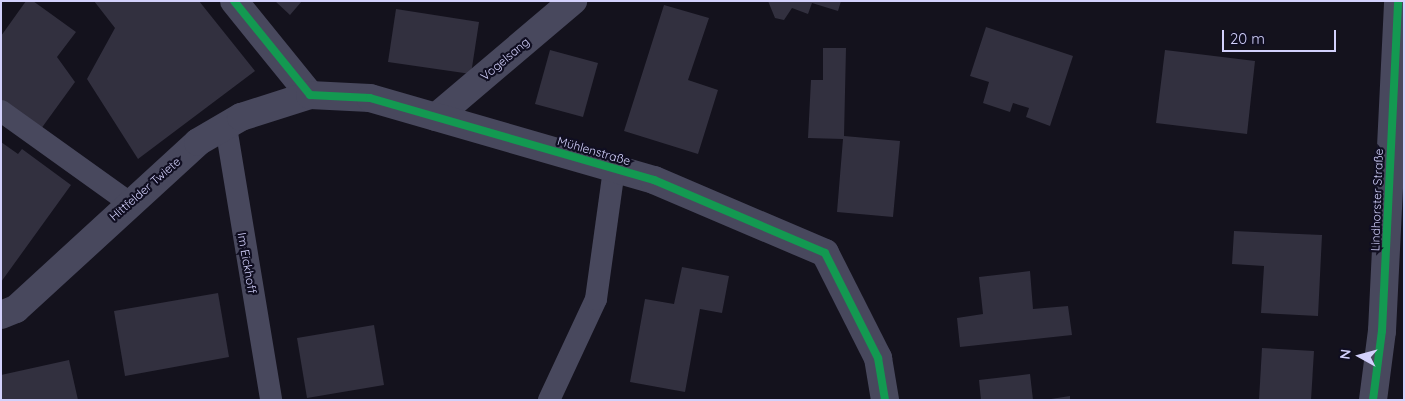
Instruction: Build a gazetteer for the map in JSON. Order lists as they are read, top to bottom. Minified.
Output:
{"streets":{"street":["Vogelsang","Mühlenstraße","Hittfelder Twiete","Lindhorster Straße"],"lane":["Im Eickhoff"]},"crossings":[["Vogelsang","Mühlenstraße"],["Mühlenstraße","Hittfelder Twiete"],["Hittfelder Twiete","Im Eickhoff"]],"scale_bar":"20 m","north":"left"}
